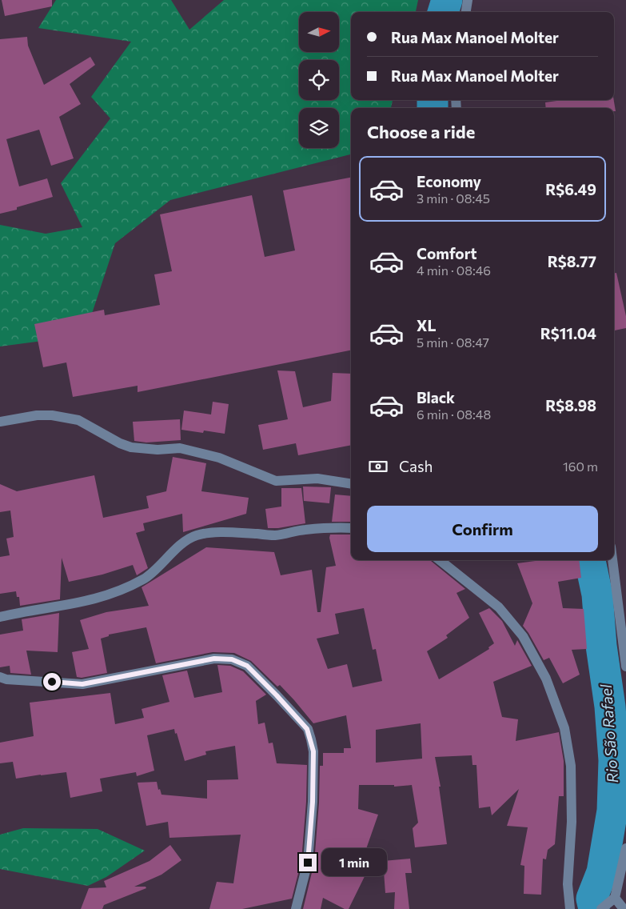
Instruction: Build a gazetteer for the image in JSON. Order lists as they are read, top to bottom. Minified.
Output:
{"water":["Rio São Rafael"],"north":"right","page":{"banner":["Rua Max Manoel Molter","Rua Max Manoel Molter"],"heading":"Choose a ride","list":[{"name":"Economy","note":"3 min · 08:45","value":"R$6.49"},{"name":"Comfort","note":"4 min · 08:46","value":"R$8.77"},{"name":"XL","note":"5 min · 08:47","value":"R$11.04"},{"name":"Black","note":"6 min · 08:48","value":"R$8.98"}],"pay":["Cash","160 m"],"buttons":"Confirm","bubble":"1 min"}}
